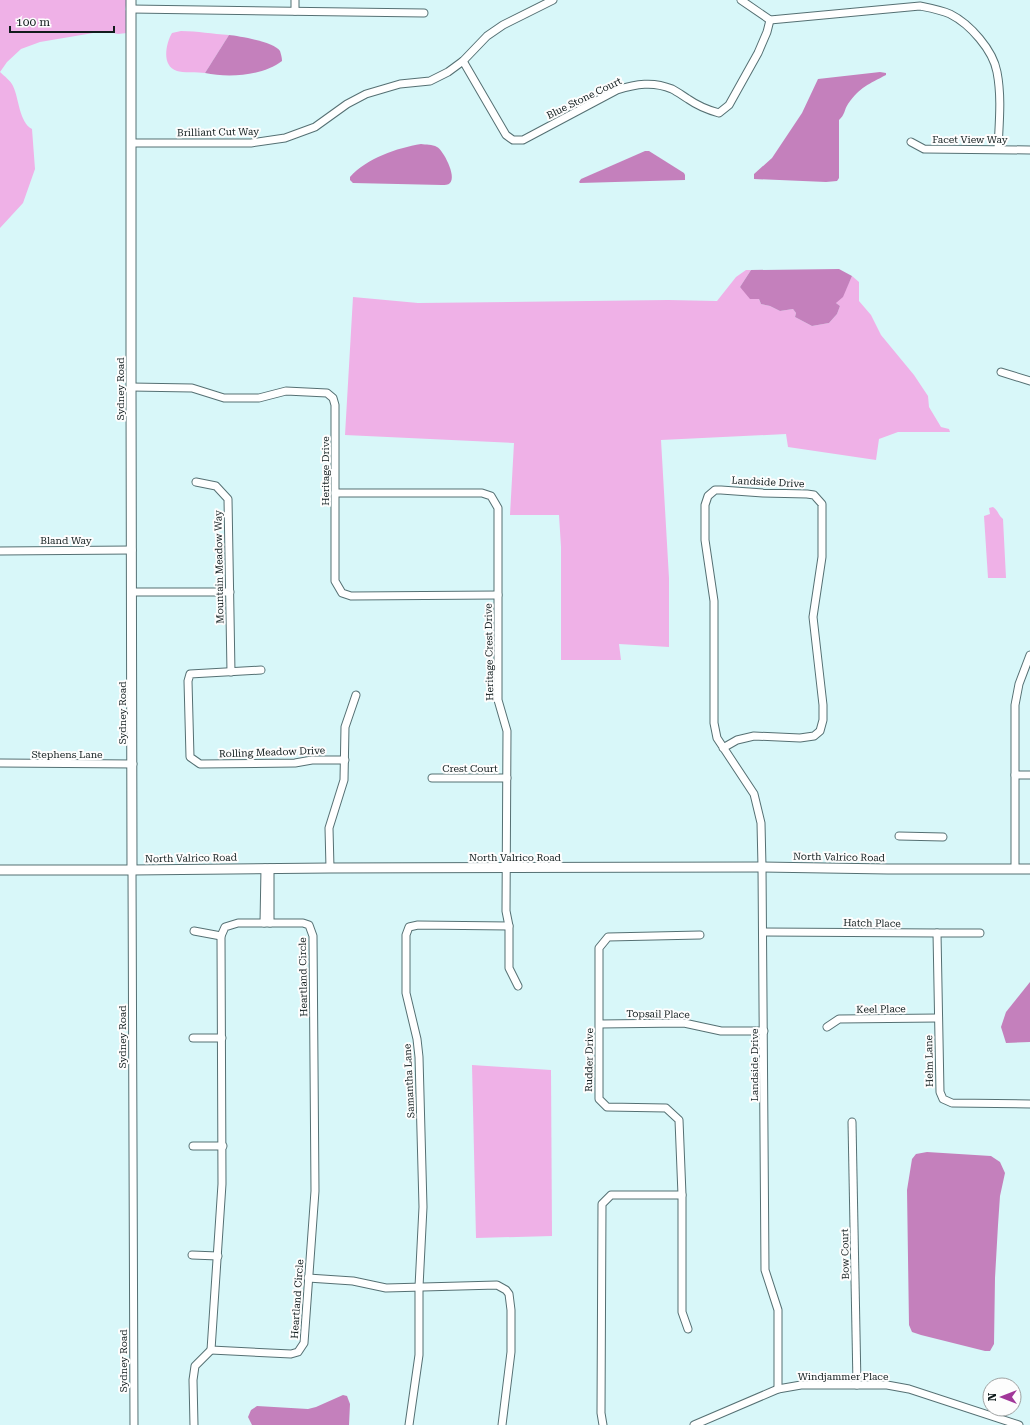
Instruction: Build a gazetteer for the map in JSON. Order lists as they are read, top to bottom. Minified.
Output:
{"streets":{"street":["Blue Stone Court","Brilliant Cut Way","Facet View Way","Sydney Road","Heritage Drive","Landside Drive","Bland Way","Mountain Meadow Way","Heritage Crest Drive","Rolling Meadow Drive","Stephens Lane","Crest Court","North Valrico Road","Hatch Place","Heartland Circle","Keel Place","Topsail Place","Rudder Drive","Helm Lane","Samantha Lane","Bow Court","Windjammer Place"]},"crossings":[["Blue Stone Court","Brilliant Cut Way"],["Brilliant Cut Way","Sydney Road"],["Sydney Road","Heritage Drive"],["Sydney Road","Bland Way"],["Sydney Road","Stephens Lane"],["Sydney Road","North Valrico Road"],["Heritage Drive","Heritage Crest Drive"],["Landside Drive","North Valrico Road"],["Landside Drive","Hatch Place"],["Landside Drive","Topsail Place"],["Landside Drive","Windjammer Place"],["Mountain Meadow Way","Rolling Meadow Drive"],["Heritage Crest Drive","Crest Court"],["Heritage Crest Drive","North Valrico Road"],["Heritage Crest Drive","Samantha Lane"],["Hatch Place","Helm Lane"],["Keel Place","Helm Lane"],["Topsail Place","Rudder Drive"],["Bow Court","Windjammer Place"]],"scale_bar":"100 m","north":"left"}
